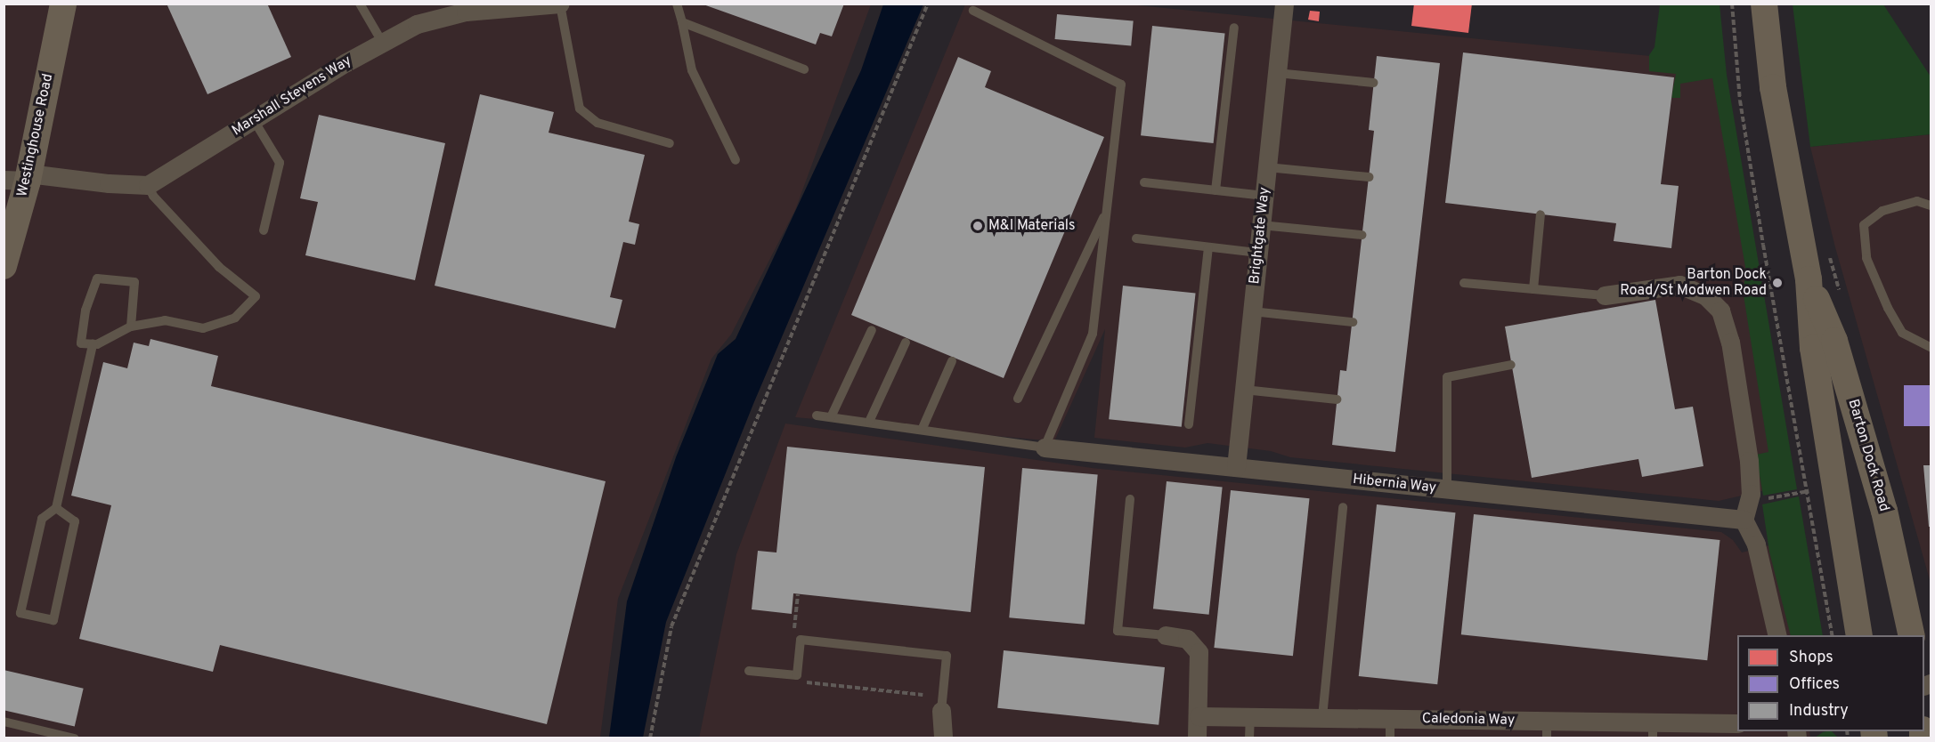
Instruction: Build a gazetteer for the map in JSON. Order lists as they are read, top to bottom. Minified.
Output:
{"streets":{"main road":["Westinghouse Road","Barton Dock Road"],"street":["Marshall Stevens Way","Brightgate Way","Hibernia Way","Caledonia Way"]},"crossings":[["Brightgate Way","Hibernia Way"]],"places":["M&I Materials","Barton Dock Road/St Modwen Road"],"legend":["Shops","Offices","Industry"]}
